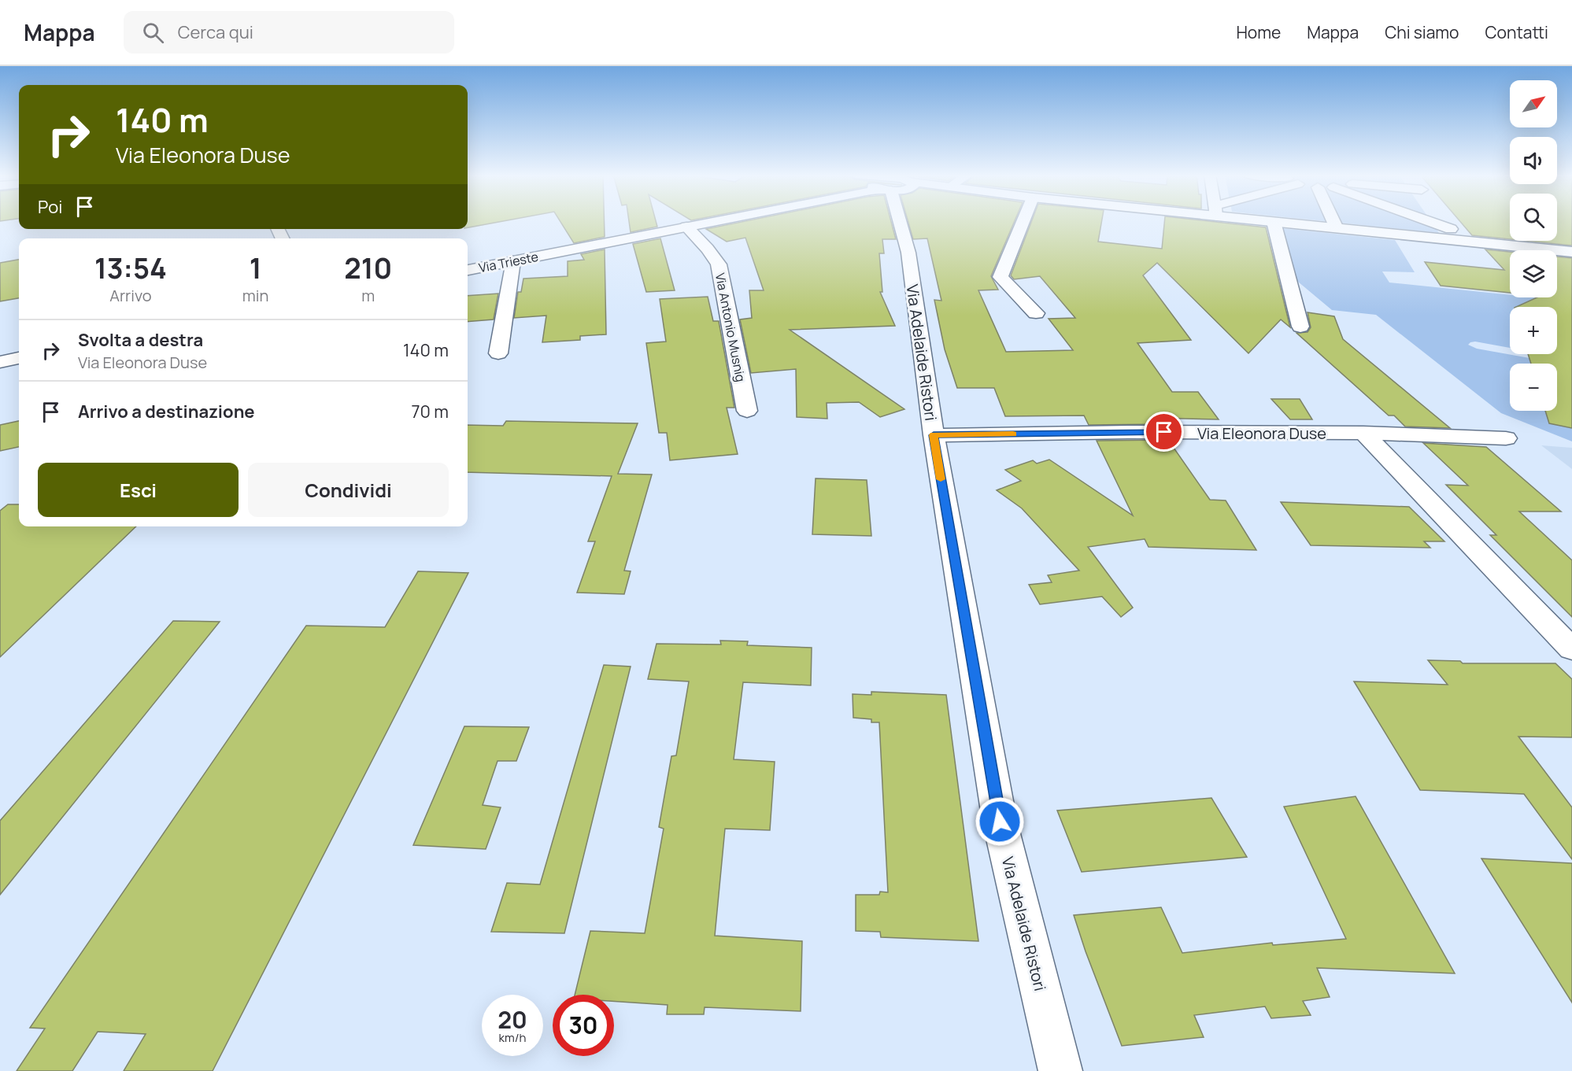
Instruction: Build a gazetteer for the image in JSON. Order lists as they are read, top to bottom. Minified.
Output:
{"streets":{"street":["Via Trieste","Via Antonio Musnig","Via Adelaide Ristori","Via Eleonora Duse"]},"crossings":[["Via Trieste","Via Antonio Musnig"],["Via Adelaide Ristori","Via Eleonora Duse"]],"north":"top right","page":{"header":"Mappa","search":"Cerca qui","nav":["Home","Mappa","Chi siamo","Contatti"],"map_buttons":["+","−"],"turn":["140 m","Via Eleonora Duse"],"then":"Poi","eta":["13:54","Arrivo","1","min","210","m"],"list":[{"name":"Svolta a destra","note":"Via Eleonora Duse","value":"140 m"},{"name":"Arrivo a destinazione","value":"70 m"}],"buttons":["Esci","Condividi"],"speed":"20 km/h","limit":"30"}}
